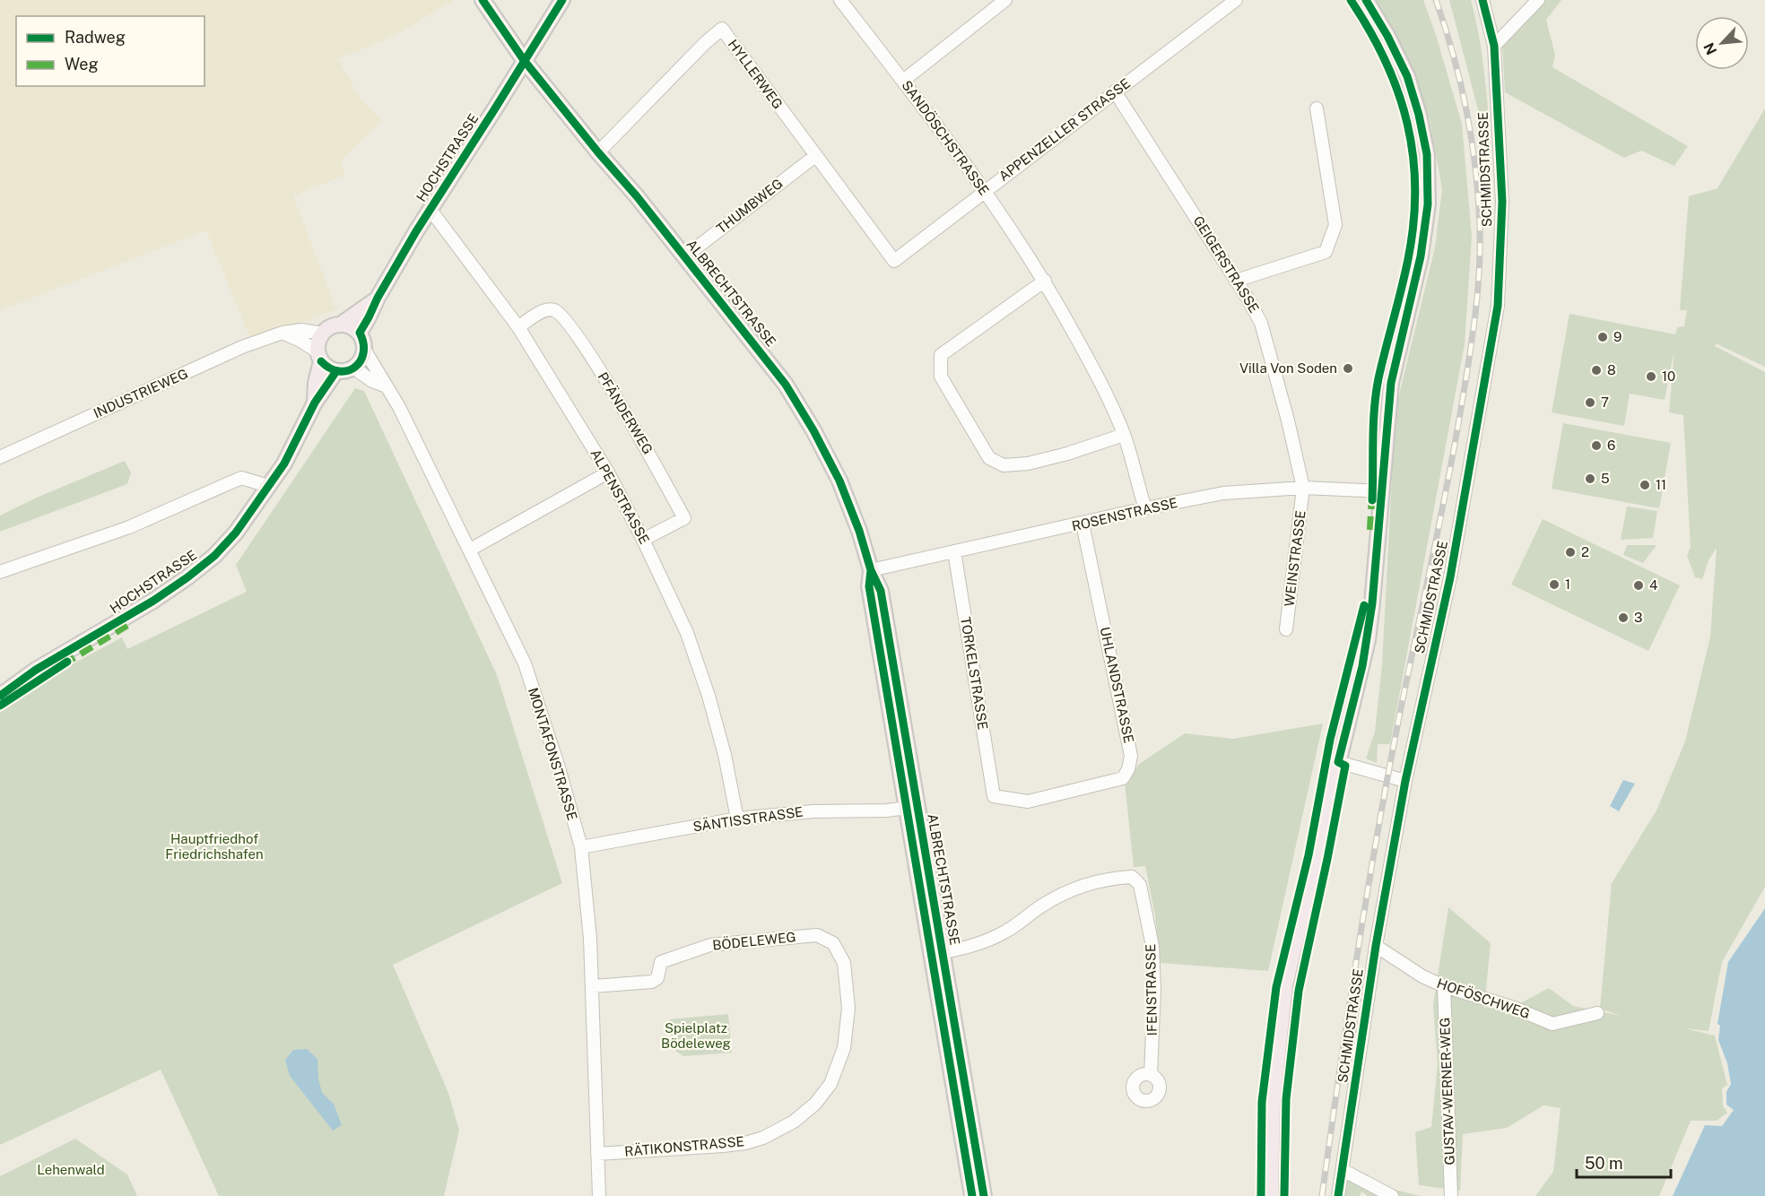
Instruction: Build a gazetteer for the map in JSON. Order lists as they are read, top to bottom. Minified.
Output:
{"streets":{"main road":["HOCHSTRASSE","ALBRECHTSTRASSE"],"street":["HYLLERWEG","APPENZELLER STRASSE","SANDÖSCHSTRASSE","SCHMIDSTRASSE","THUMBWEG","GEIGERSTRASSE","INDUSTRIEWEG","PFÄNDERWEG","ALPENSTRASSE","ROSENSTRASSE","WEINSTRASSE","TORKELSTRASSE","UHLANDSTRASSE","MONTAFONSTRASSE","SÄNTISSTRASSE","BÖDELEWEG","IFENSTRASSE","HOFÖSCHWEG","GUSTAV-WERNER-WEG","RÄTIKONSTRASSE"]},"crossings":[["HYLLERWEG","APPENZELLER STRASSE"],["HYLLERWEG","THUMBWEG"],["HYLLERWEG","ALBRECHTSTRASSE"],["APPENZELLER STRASSE","SANDÖSCHSTRASSE"],["APPENZELLER STRASSE","GEIGERSTRASSE"],["SANDÖSCHSTRASSE","ROSENSTRASSE"],["HOCHSTRASSE","ALBRECHTSTRASSE"],["HOCHSTRASSE","INDUSTRIEWEG"],["HOCHSTRASSE","ALPENSTRASSE"],["HOCHSTRASSE","MONTAFONSTRASSE"],["SCHMIDSTRASSE","HOFÖSCHWEG"],["THUMBWEG","ALBRECHTSTRASSE"],["GEIGERSTRASSE","ROSENSTRASSE"],["GEIGERSTRASSE","WEINSTRASSE"],["ALBRECHTSTRASSE","ROSENSTRASSE"],["ALBRECHTSTRASSE","SÄNTISSTRASSE"],["ALBRECHTSTRASSE","IFENSTRASSE"],["INDUSTRIEWEG","MONTAFONSTRASSE"],["PFÄNDERWEG","ALPENSTRASSE"],["ALPENSTRASSE","SÄNTISSTRASSE"],["ROSENSTRASSE","WEINSTRASSE"],["ROSENSTRASSE","TORKELSTRASSE"],["ROSENSTRASSE","UHLANDSTRASSE"],["TORKELSTRASSE","UHLANDSTRASSE"],["MONTAFONSTRASSE","SÄNTISSTRASSE"],["MONTAFONSTRASSE","BÖDELEWEG"],["MONTAFONSTRASSE","RÄTIKONSTRASSE"],["BÖDELEWEG","RÄTIKONSTRASSE"],["HOFÖSCHWEG","GUSTAV-WERNER-WEG"]],"parks":["Hauptfriedhof Friedrichshafen","Spielplatz Bödeleweg","Lehenwald"],"places":["9","Villa Von Soden","8","10","7","6","5","11","2","1","4","3"],"legend":["Radweg","Weg"],"scale_bar":"50 m","north":"bottom left"}
